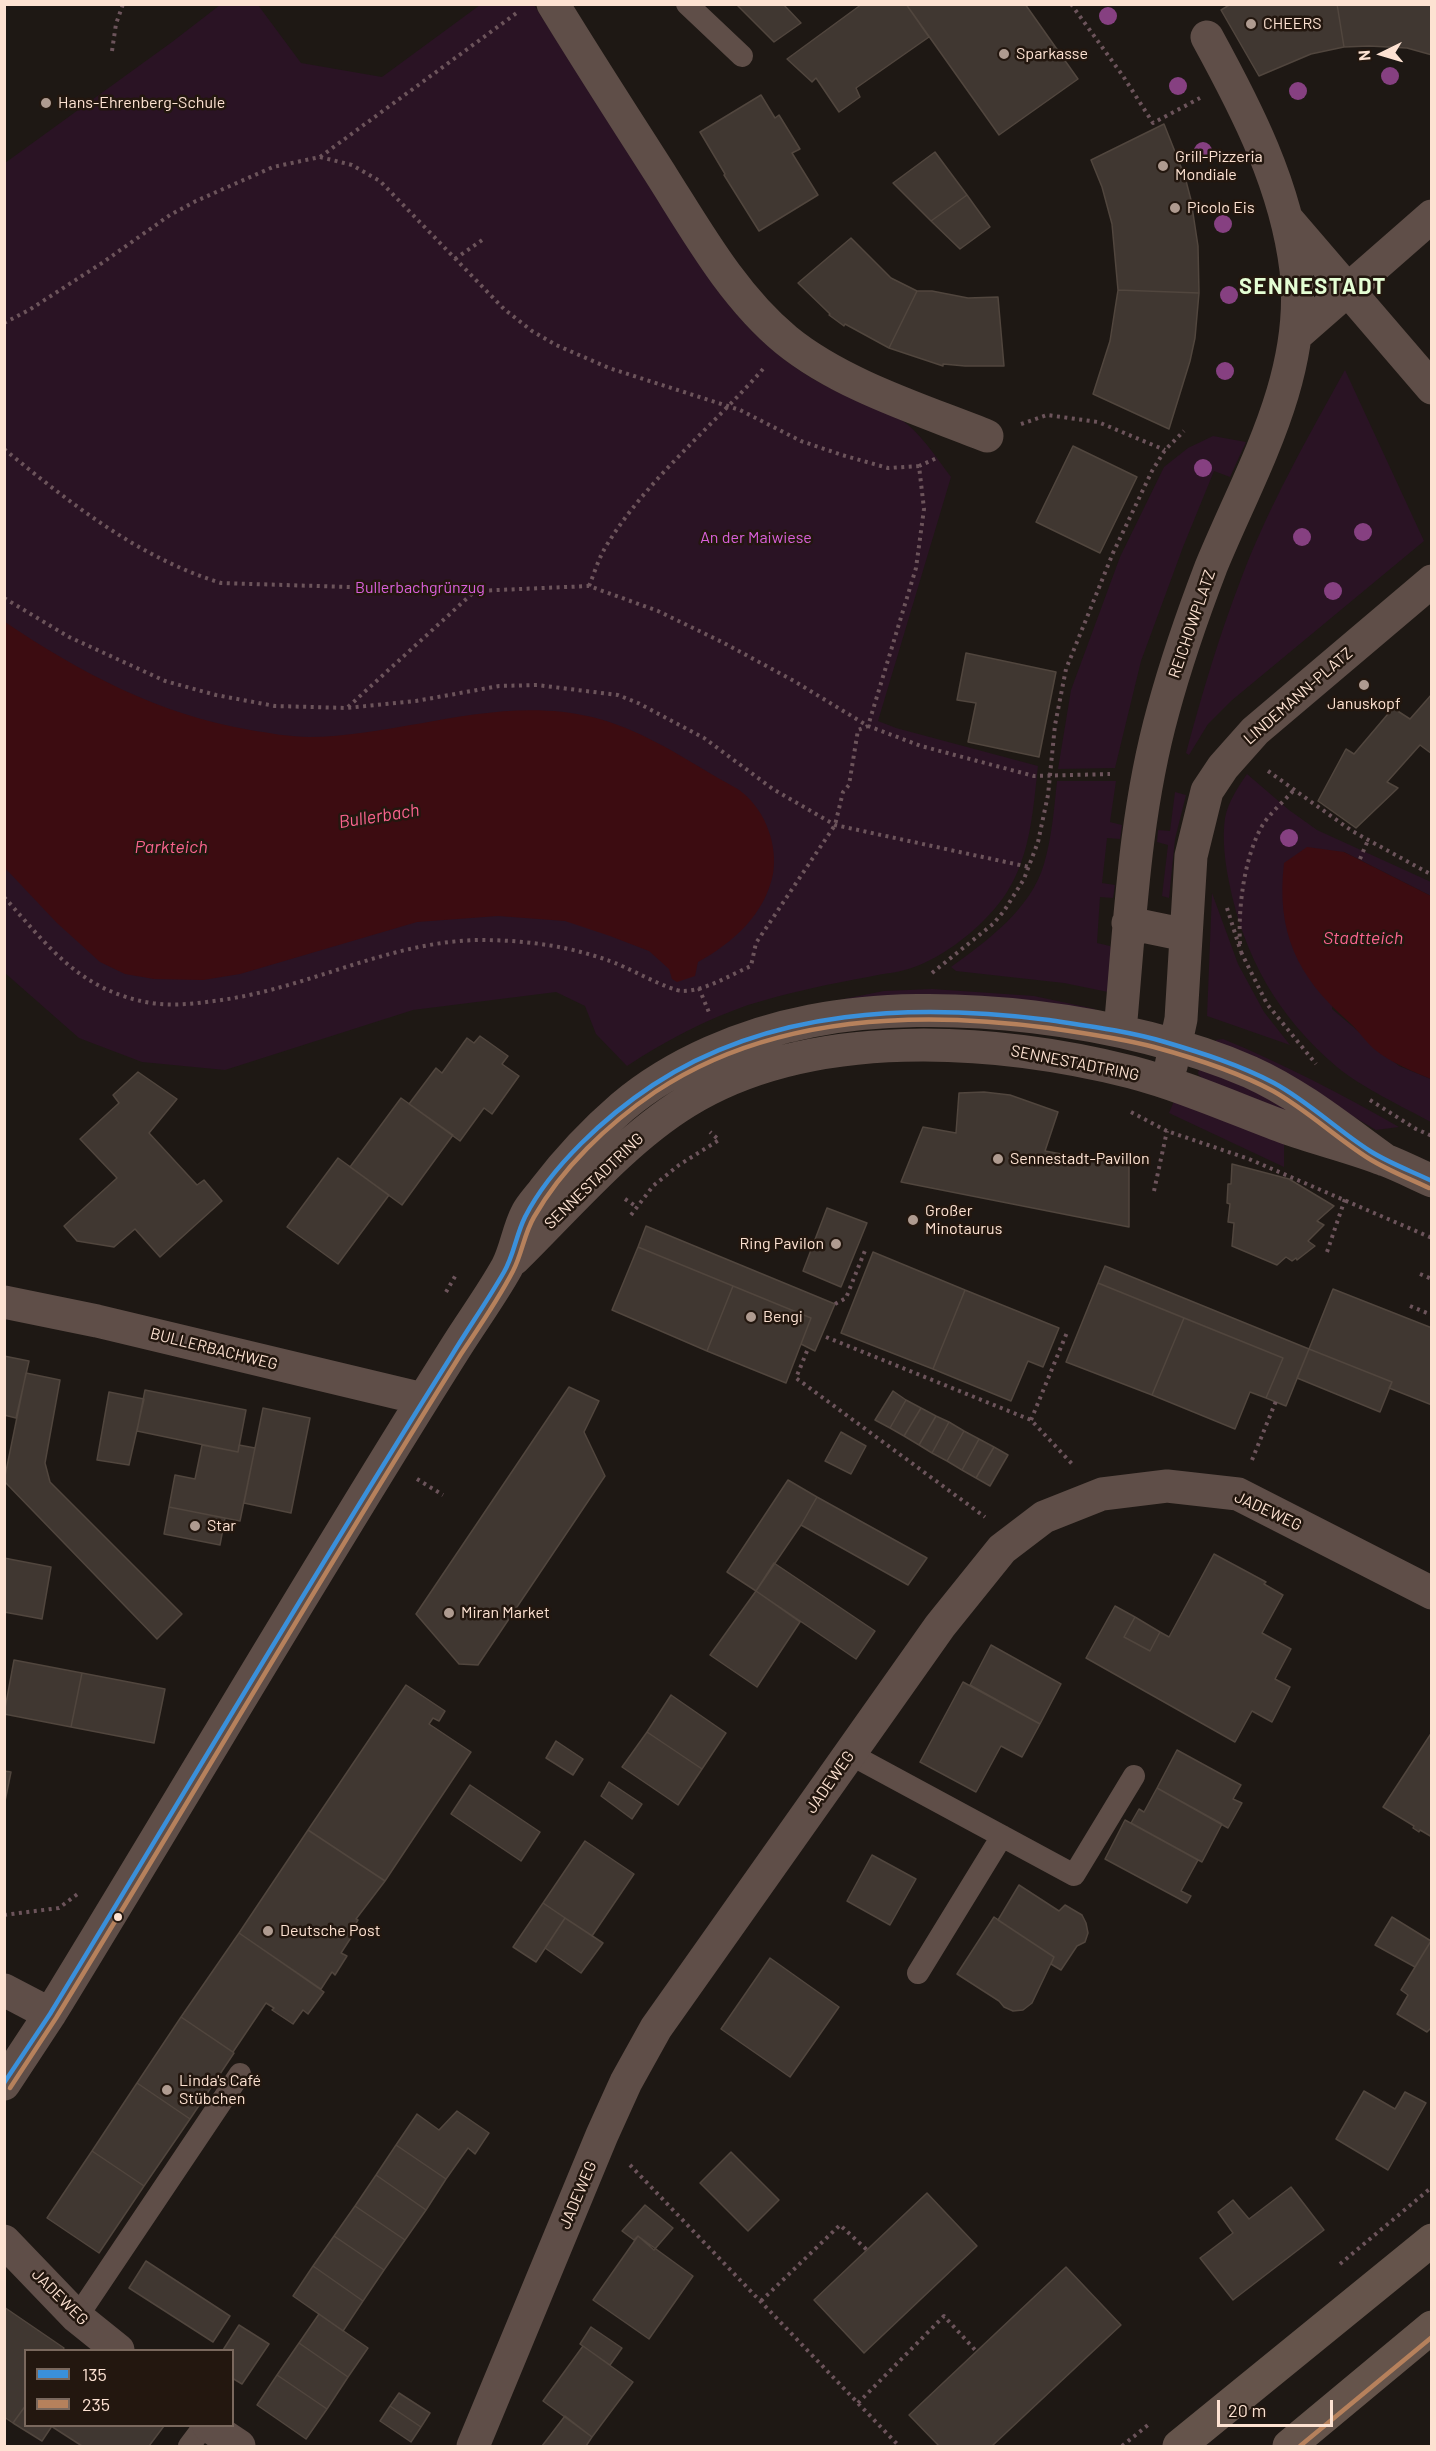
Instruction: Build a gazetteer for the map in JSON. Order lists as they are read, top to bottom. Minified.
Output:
{"streets":{"street":["REICHOWPLATZ","LINDEMANN-PLATZ","SENNESTADTRING","BULLERBACHWEG","JADEWEG"]},"crossings":[["REICHOWPLATZ","SENNESTADTRING"],["LINDEMANN-PLATZ","SENNESTADTRING"]],"districts":["SENNESTADT"],"water":["Bullerbach","Parkteich","Stadtteich"],"parks":["An der Maiwiese","Bullerbachgrünzug"],"places":["CHEERS","Sparkasse","Hans-Ehrenberg-Schule","Grill-Pizzeria Mondiale","Picolo Eis","Januskopf","Sennestadt-Pavillon","Großer Minotaurus","Ring Pavilon","Bengi","Star","Miran Market","Deutsche Post","Linda's Café Stübchen"],"lines":["transit line 135","transit line 235"],"legend":["135","235"],"scale_bar":"20 m","north":"left"}
